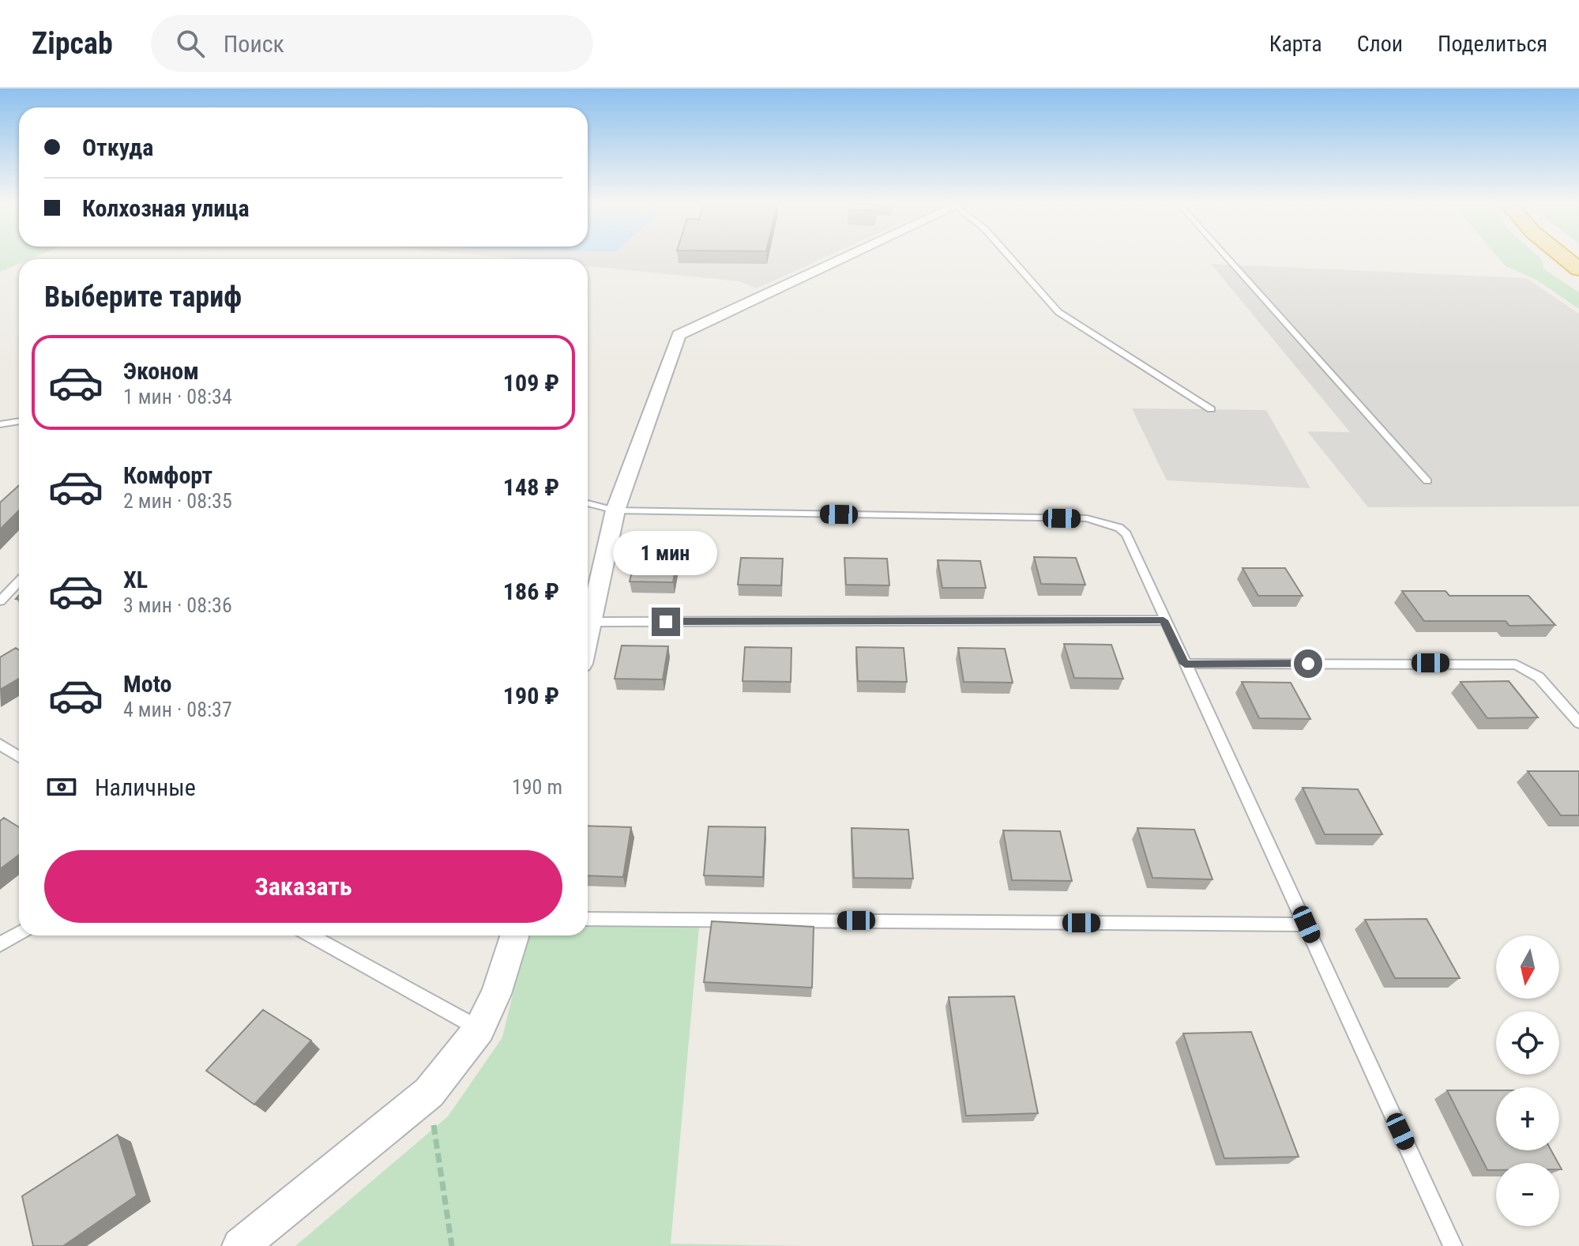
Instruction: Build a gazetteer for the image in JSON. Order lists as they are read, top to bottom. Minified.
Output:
{"north":"bottom","page":{"header":"Zipcab","search":"Поиск","nav":["Карта","Слои","Поделиться"],"banner":["Откуда","Колхозная улица"],"heading":"Выберите тариф","list":[{"name":"Эконом","note":"1 мин · 08:34","value":"109 ₽"},{"name":"Комфорт","note":"2 мин · 08:35","value":"148 ₽"},{"name":"XL","note":"3 мин · 08:36","value":"186 ₽"},{"name":"Moto","note":"4 мин · 08:37","value":"190 ₽"}],"bubble":"1 мин","pay":["Наличные","190 m"],"buttons":"Заказать","map_buttons":["+","−"]}}
